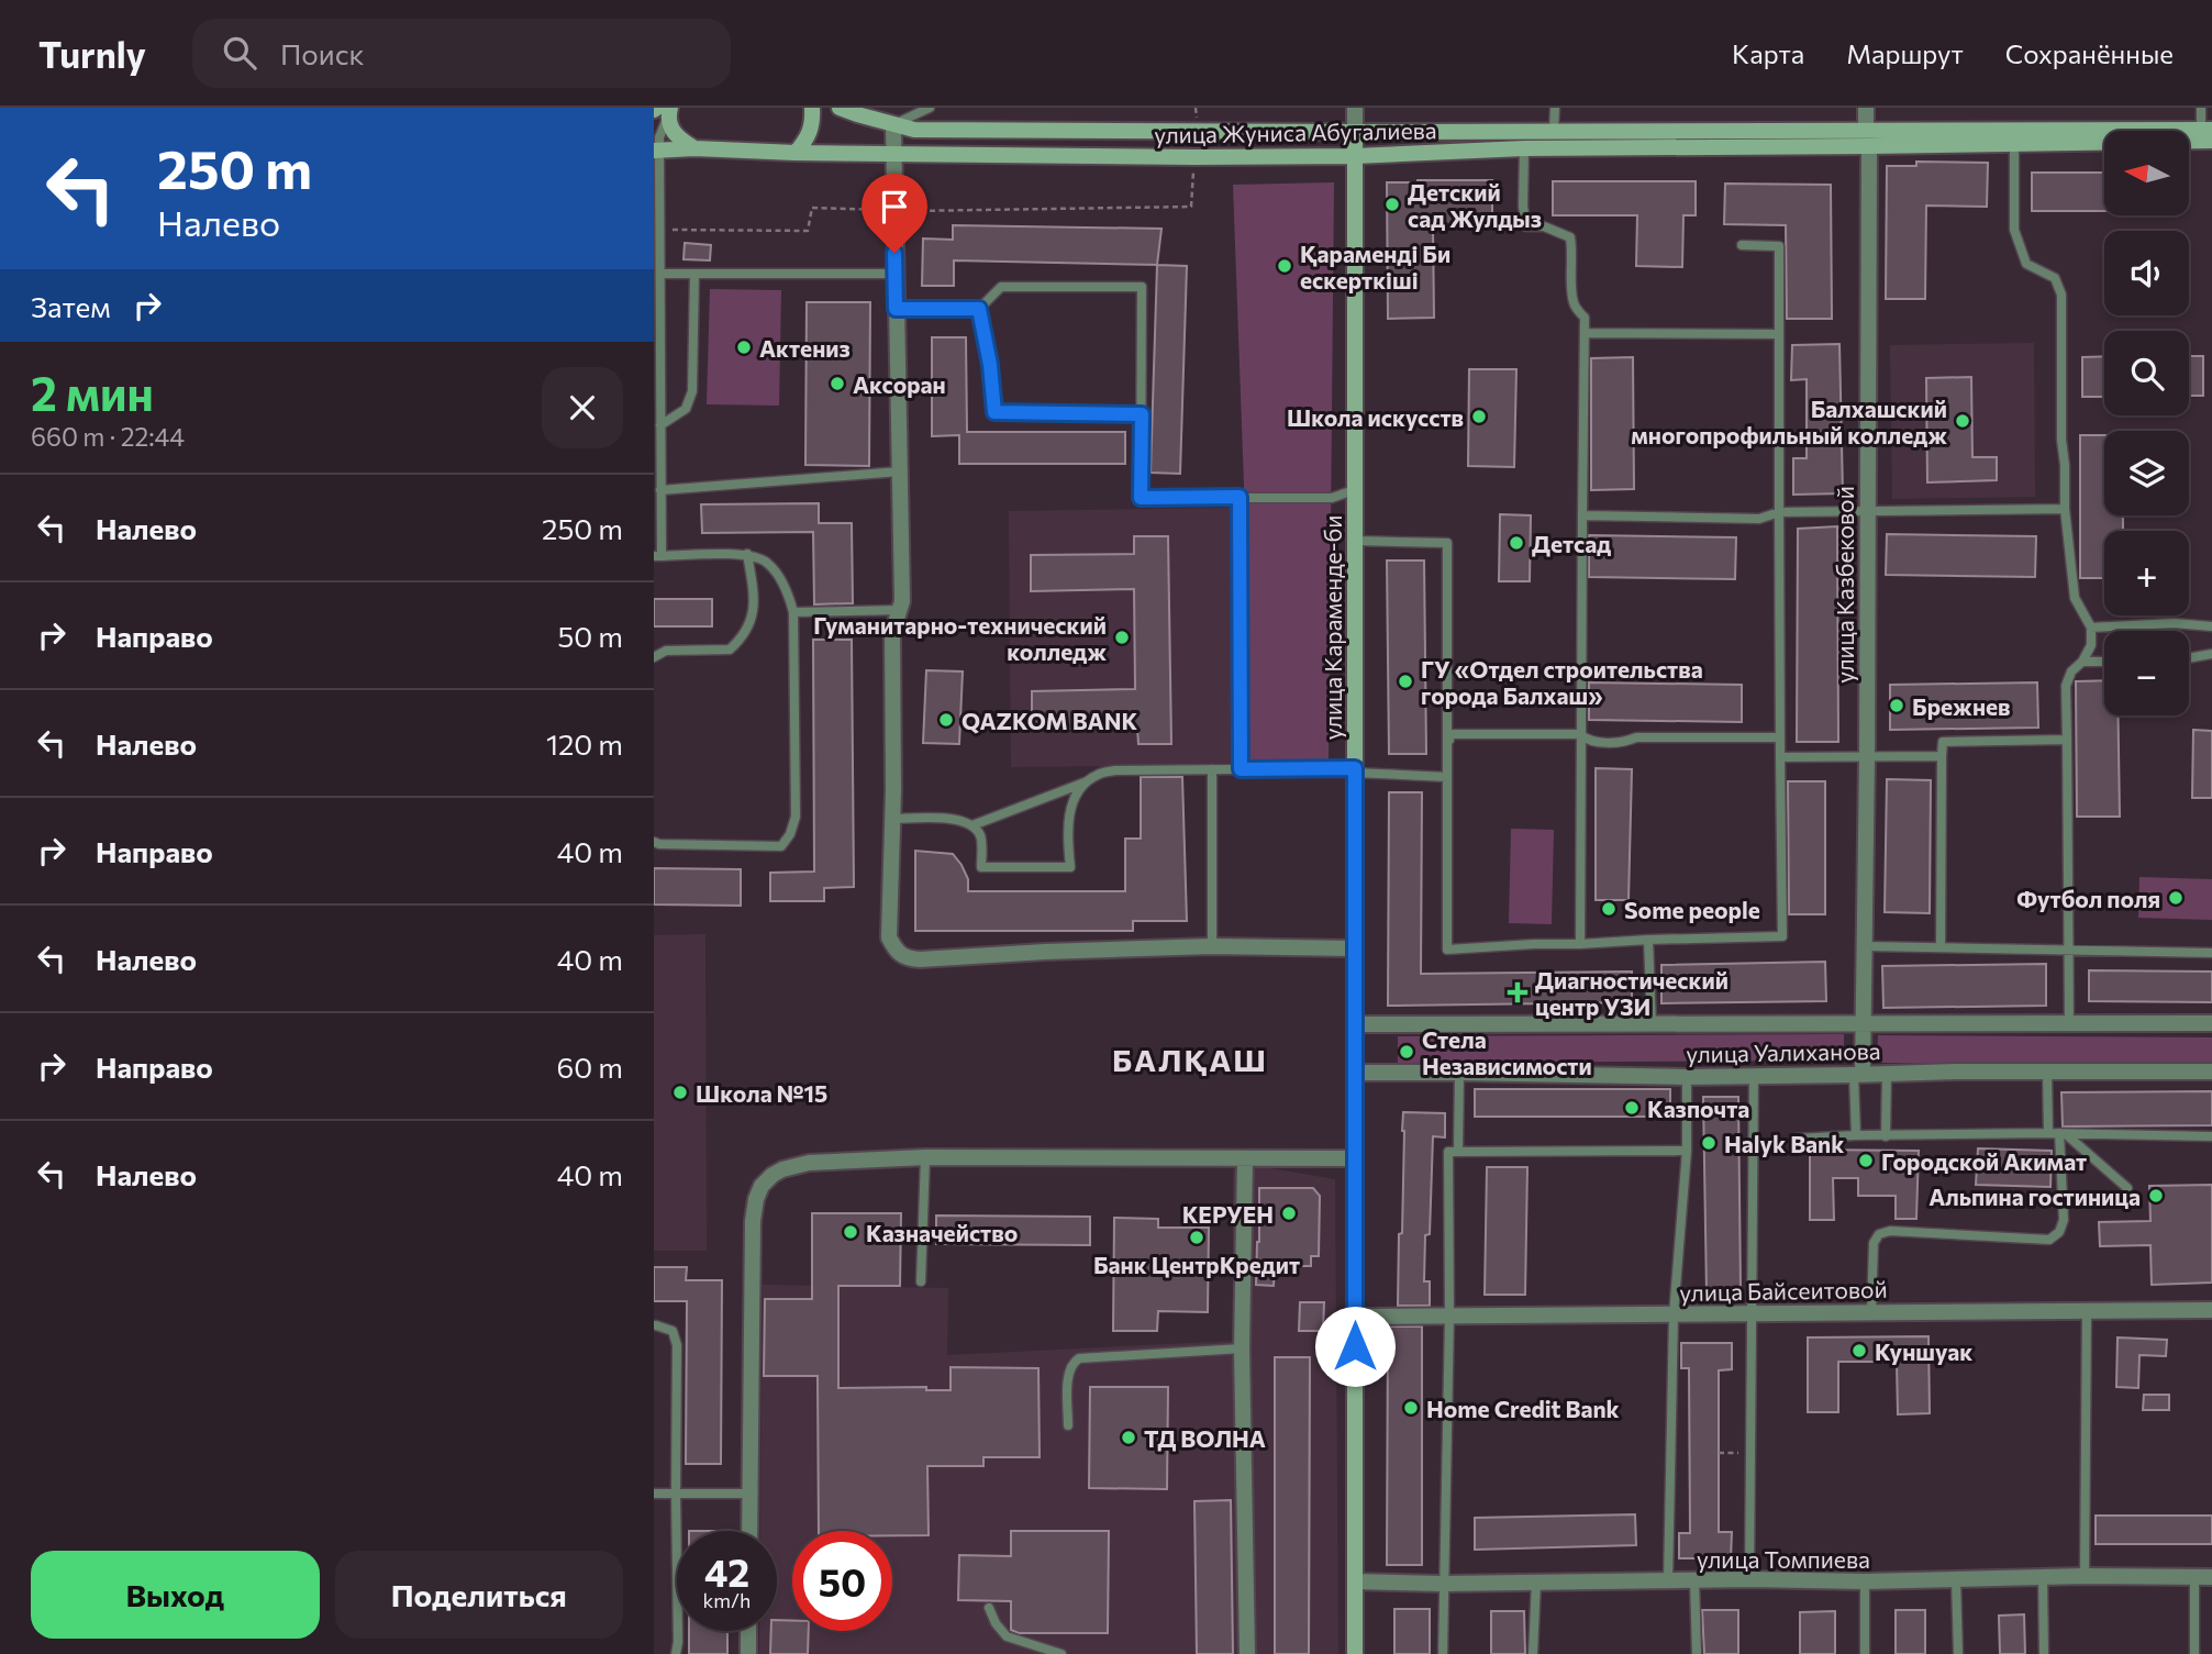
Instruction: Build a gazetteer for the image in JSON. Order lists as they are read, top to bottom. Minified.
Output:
{"streets":{"main road":["улица Жуниса Абугалиева","улица Караменде-би"],"street":["улица Казбековой","улица Уалиханова","улица Байсеитовой","улица Томпиева"]},"crossings":[["улица Жуниса Абугалиева","улица Казбековой"],["улица Жуниса Абугалиева","улица Караменде-би"],["улица Казбековой","улица Уалиханова"],["улица Караменде-би","улица Уалиханова"],["улица Караменде-би","улица Байсеитовой"],["улица Караменде-би","улица Томпиева"]],"districts":["БАЛҚАШ"],"places":{"other":["Детский сад Жулдыз","Қараменді Би ескерткіші","Актениз","Аксоран","Школа искусств","Балхашский многопрофильный колледж","Детсад","Гуманитарно-технический колледж","ГУ «Отдел строительства города Балхаш»","Брежнев","QAZKOM BANK","Футбол поля","Some people","Стела Независимости","Школа №15","Казпочта","Halyk Bank","Городской Акимат","Альпина гостиница","КЕРУЕН","Казначейство","Банк ЦентрКредит","Куншуак","Home Credit Bank","ТД ВОЛНА"],"health":["Диагностический центр УЗИ"]},"north":"left","page":{"header":"Turnly","search":"Поиск","nav":["Карта","Маршрут","Сохранённые"],"turn":["250 m","Налево"],"map_buttons":["+","−"],"then":"Затем","heading":["2 мин","660 m · 22:44"],"list":[{"name":"Налево","value":"250 m"},{"name":"Направо","value":"50 m"},{"name":"Налево","value":"120 m"},{"name":"Направо","value":"40 m"},{"name":"Налево","value":"40 m"},{"name":"Направо","value":"60 m"},{"name":"Налево","value":"40 m"}],"speed":"42 km/h","limit":"50","buttons":["Выход","Поделиться"]}}
